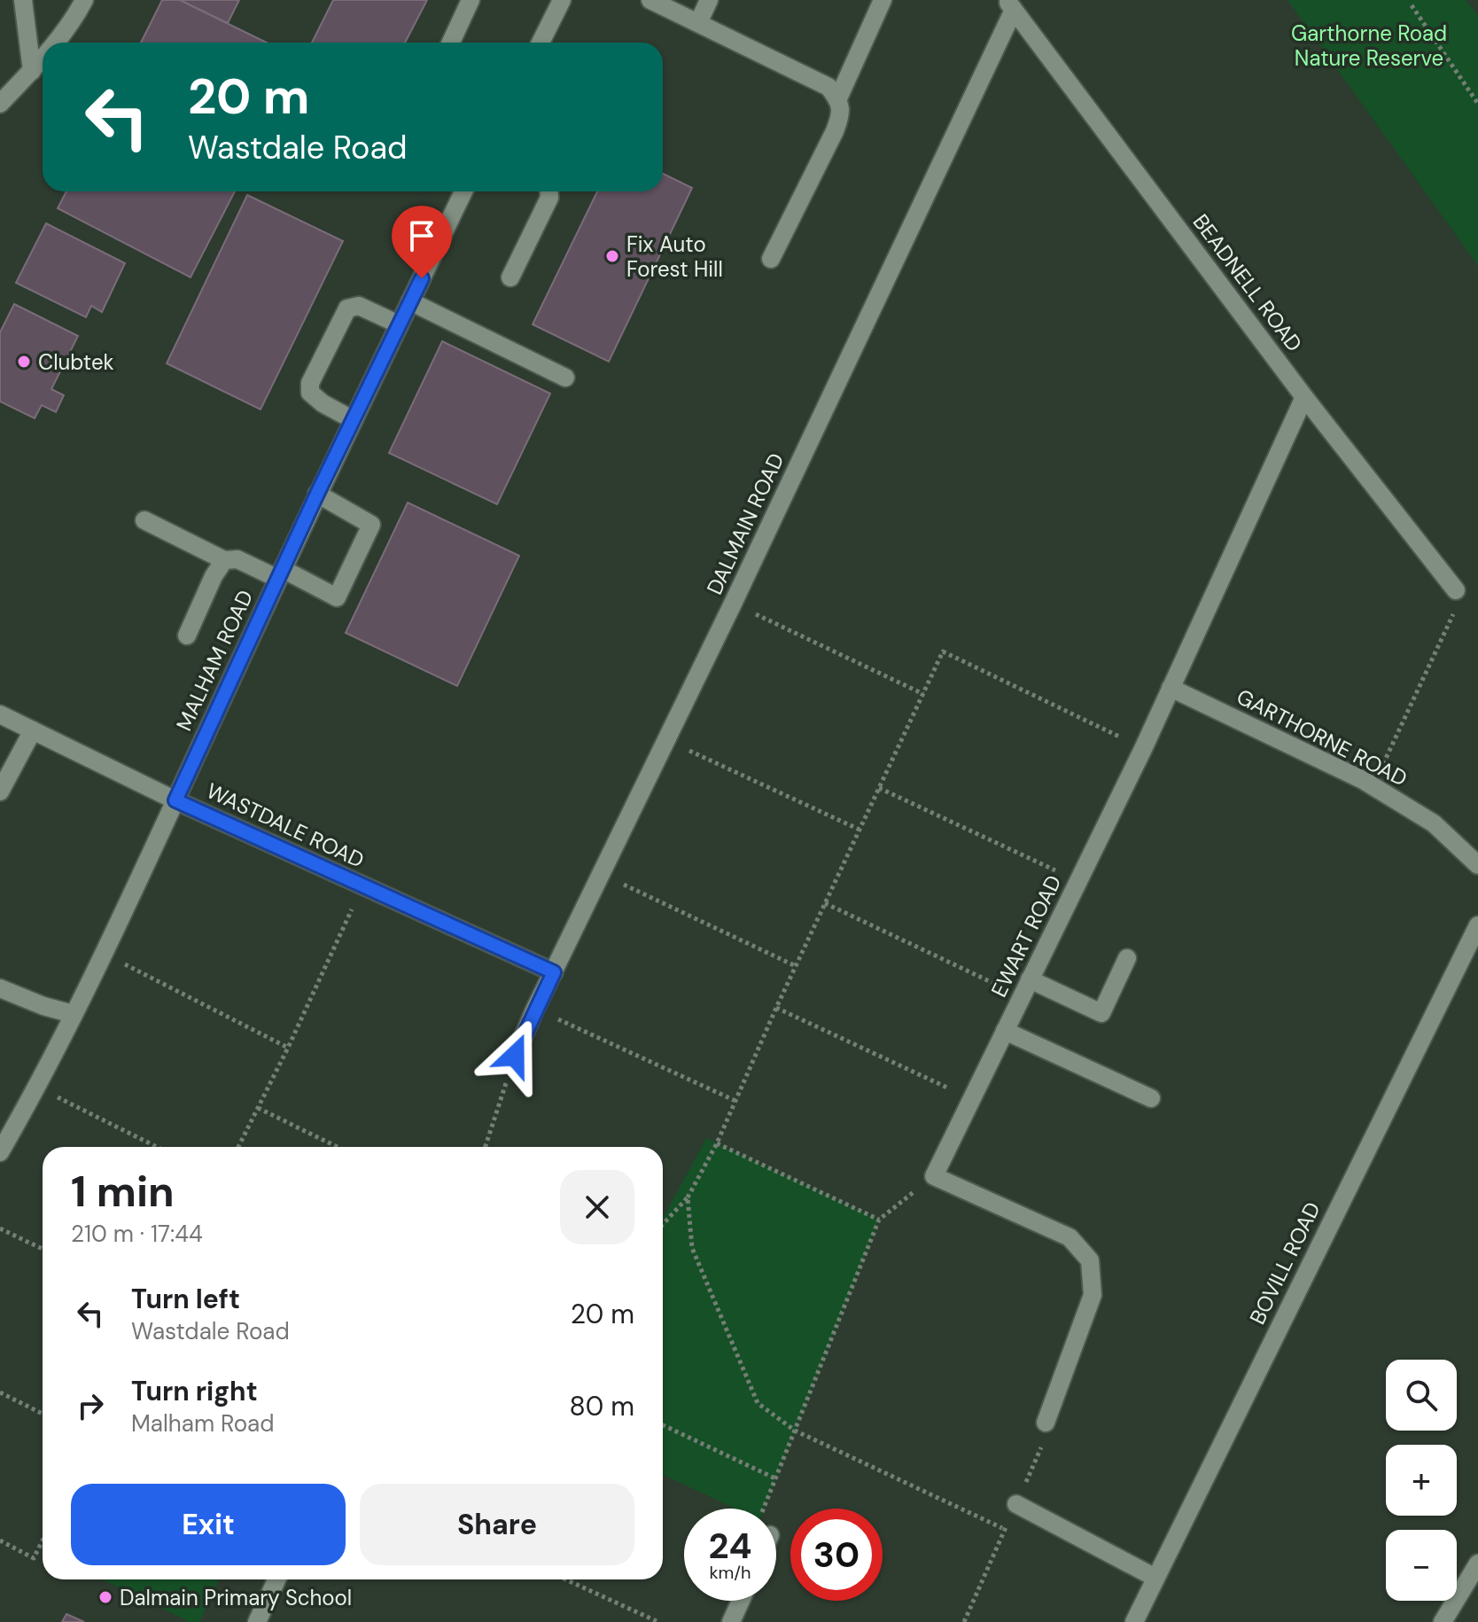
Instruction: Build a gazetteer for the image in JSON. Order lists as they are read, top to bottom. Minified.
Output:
{"streets":{"street":["BEADNELL ROAD","DALMAIN ROAD","MALHAM ROAD","GARTHORNE ROAD","WASTDALE ROAD","EWART ROAD","BOVILL ROAD"]},"crossings":[["BEADNELL ROAD","DALMAIN ROAD"],["BEADNELL ROAD","EWART ROAD"],["DALMAIN ROAD","WASTDALE ROAD"],["MALHAM ROAD","WASTDALE ROAD"],["GARTHORNE ROAD","EWART ROAD"]],"parks":["Garthorne Road Nature Reserve"],"places":["Fix Auto Forest Hill","Clubtek","Dalmain Primary School"],"page":{"turn":["20 m","Wastdale Road"],"heading":["1 min","210 m · 17:44"],"list":[{"name":"Turn left","note":"Wastdale Road","value":"20 m"},{"name":"Turn right","note":"Malham Road","value":"80 m"}],"map_buttons":["+","−"],"buttons":["Exit","Share"],"speed":"24 km/h","limit":"30"}}
